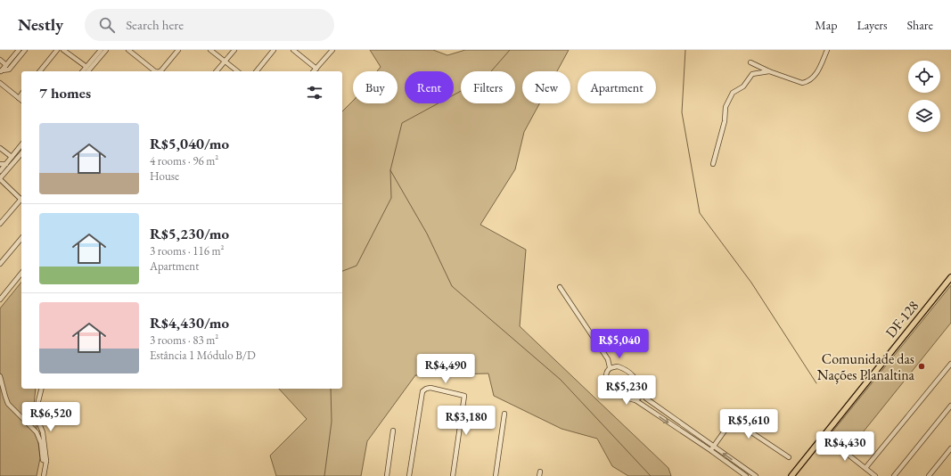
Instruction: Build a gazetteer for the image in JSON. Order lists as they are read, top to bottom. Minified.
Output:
{"streets":{"main road":["DF-128"]},"places":["Comunidade das Nações Planaltina"],"page":{"header":"Nestly","search":"Search here","nav":["Map","Layers","Share"],"chip":["Buy","Rent","Filters","New","Apartment"],"heading":"7 homes","list":[{"name":"R$5,040/mo","note":"4 rooms · 96 m² · House"},{"name":"R$5,230/mo","note":"3 rooms · 116 m² · Apartment"},{"name":"R$4,430/mo","note":"3 rooms · 83 m² · Estância 1 Módulo B/D"}],"price":["R$5,040","R$4,490","R$5,230","R$6,520","R$3,180","R$5,610","R$4,430"]}}
